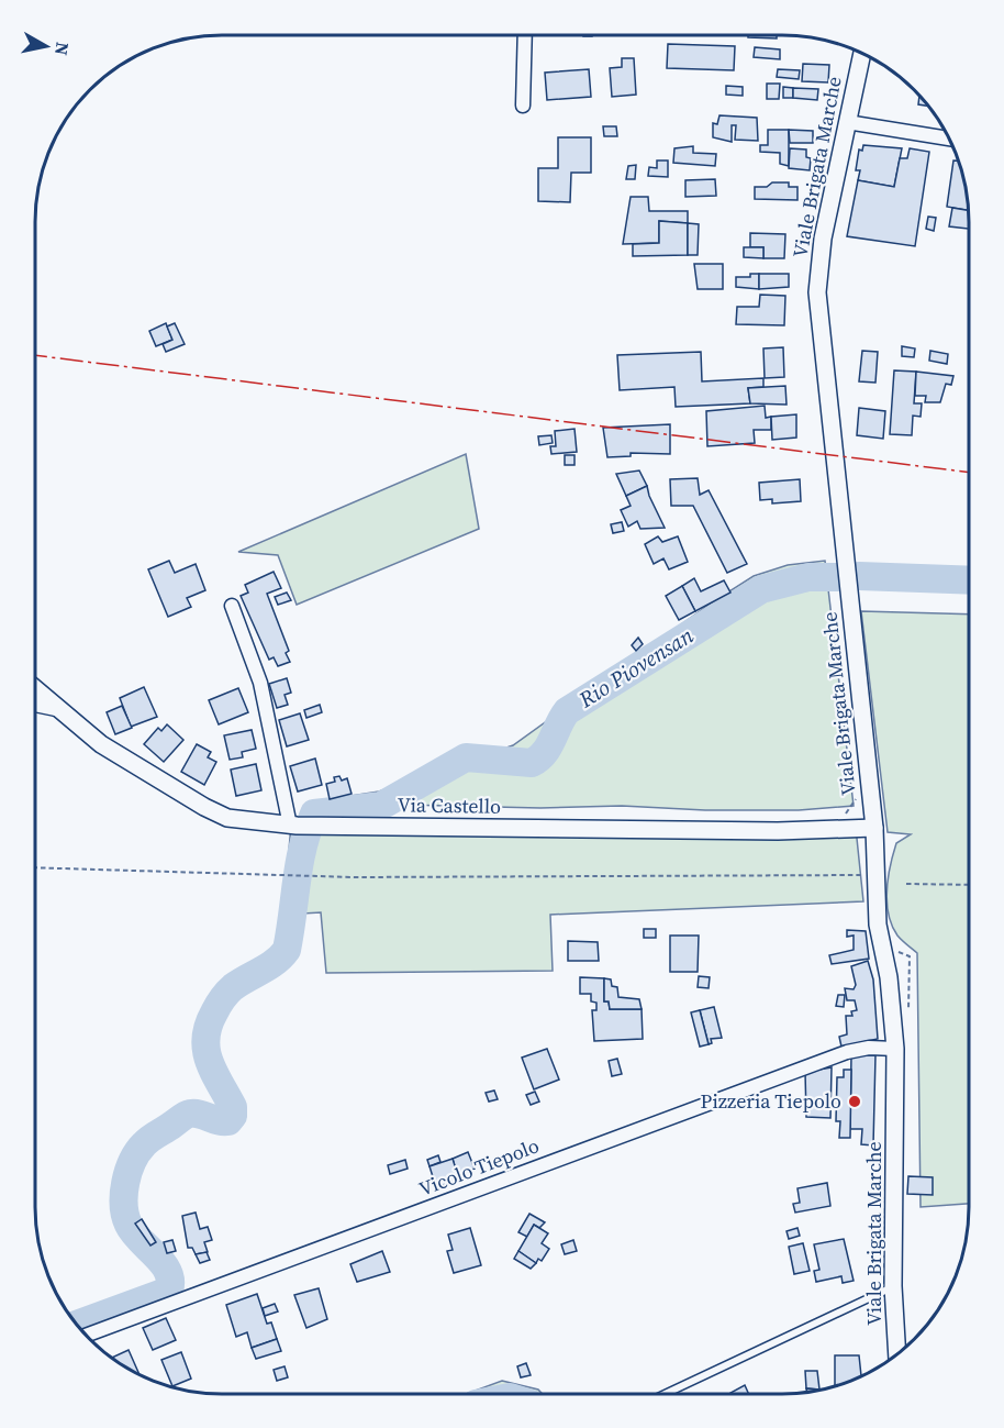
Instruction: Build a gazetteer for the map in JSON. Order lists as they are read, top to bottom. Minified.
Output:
{"streets":{"street":["Viale Brigata Marche","Via Castello","Vicolo Tiepolo"]},"crossings":[["Viale Brigata Marche","Via Castello"],["Viale Brigata Marche","Vicolo Tiepolo"]],"water":["Rio Piovensan"],"places":["Pizzeria Tiepolo"],"north":"right"}
